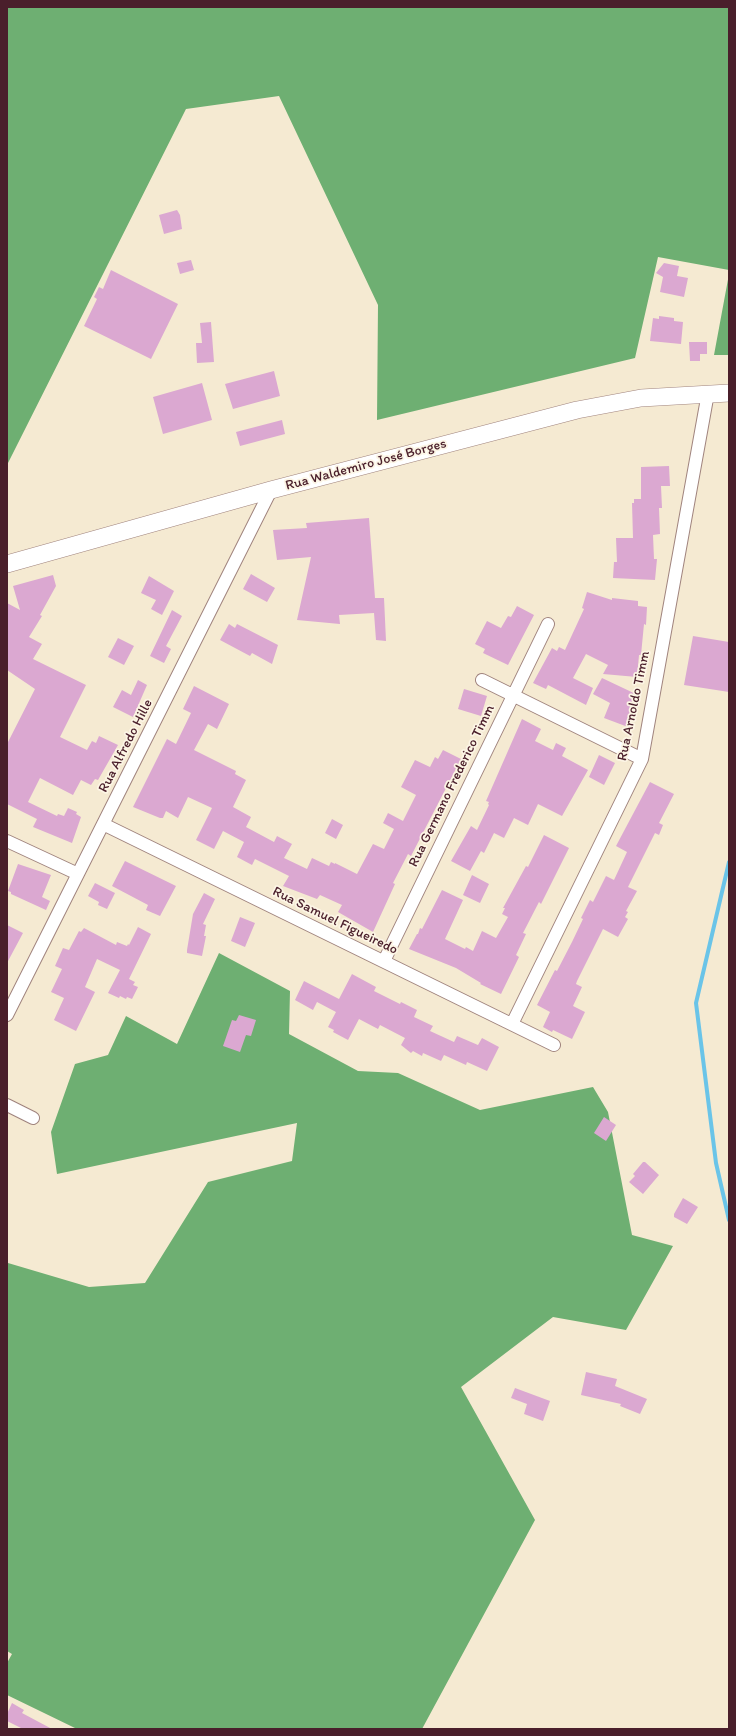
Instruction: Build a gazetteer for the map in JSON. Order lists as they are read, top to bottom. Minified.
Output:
{"streets":{"main road":["Rua Waldemiro José Borges"],"street":["Rua Arnoldo Timm","Rua Alfredo Hille","Rua Germano Frederico Timm","Rua Samuel Figueiredo"]},"crossings":[["Rua Waldemiro José Borges","Rua Arnoldo Timm"],["Rua Waldemiro José Borges","Rua Alfredo Hille"],["Rua Arnoldo Timm","Rua Samuel Figueiredo"],["Rua Alfredo Hille","Rua Samuel Figueiredo"],["Rua Germano Frederico Timm","Rua Samuel Figueiredo"]]}
